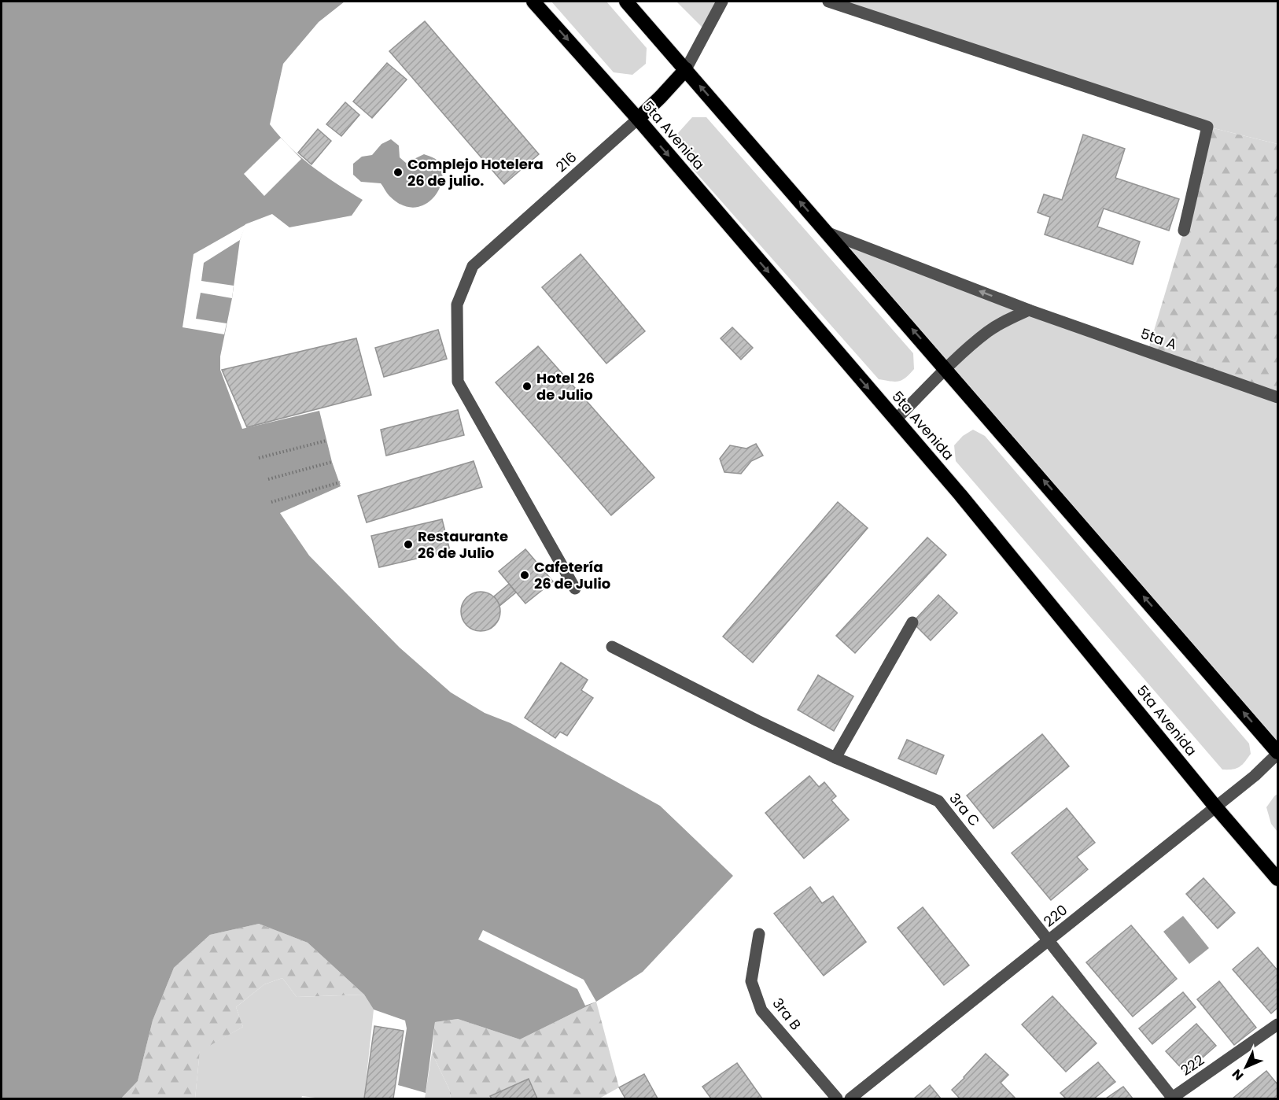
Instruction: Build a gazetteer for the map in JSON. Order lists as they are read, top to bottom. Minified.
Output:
{"streets":{"highway":["5ta Avenida"],"street":["216","5ta A","3ra C","220","3ra B","222"]},"crossings":[["5ta Avenida","216"],["5ta Avenida","220"],["3ra C","220"],["3ra C","222"]],"one_way":["5ta A"],"places":["Complejo Hotelera 26 de julio.","Hotel 26 de Julio","Restaurante 26 de Julio","Cafetería 26 de Julio"],"north":"bottom left"}
